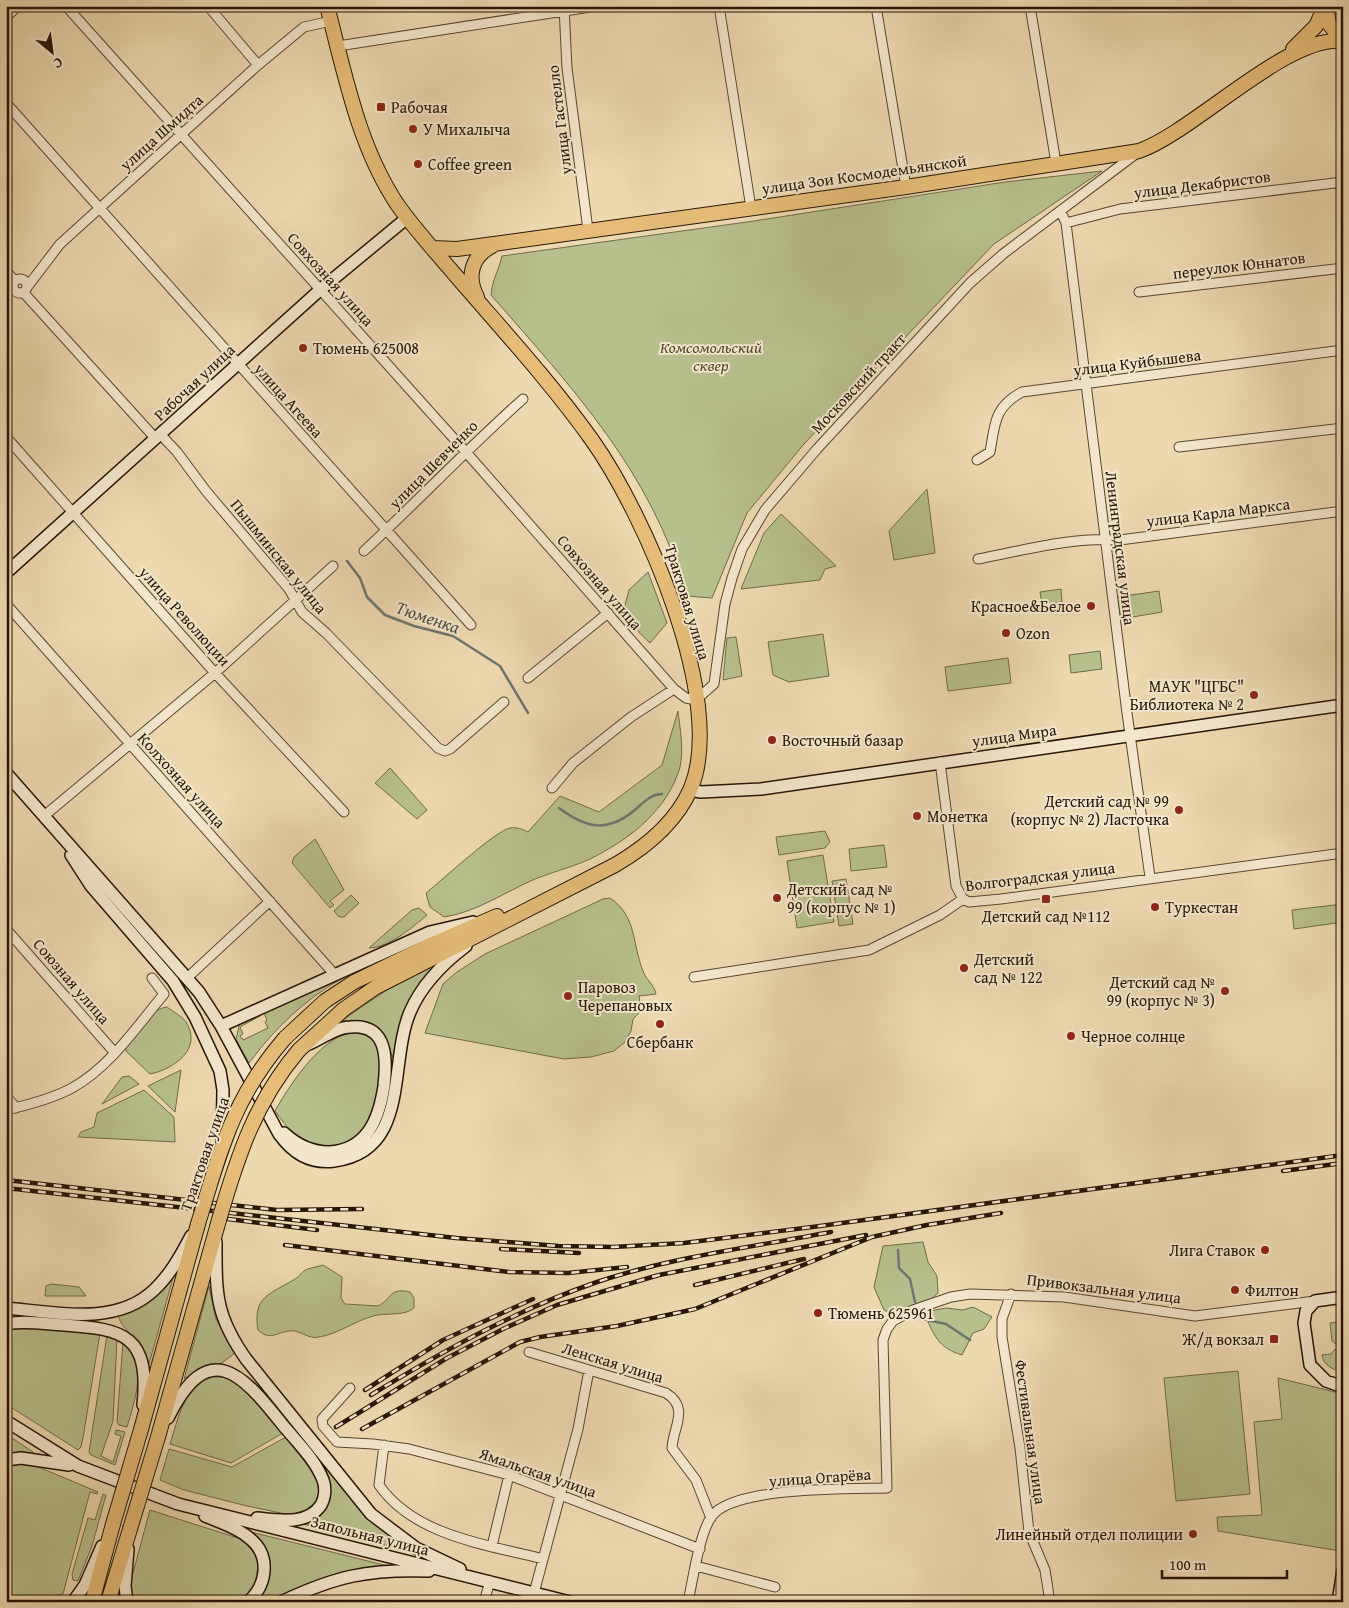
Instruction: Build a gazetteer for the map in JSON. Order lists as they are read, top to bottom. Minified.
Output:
{"streets":{"main road":["улица Зои Космодемьянской","Трактовая улица"],"street":["улица Гастелло","улица Шмидта","улица Декабристов","переулок Юннатов","Совхозная улица","улица Куйбышева","Рабочая улица","Московский тракт","улица Агеева","улица Шевченко","улица Карла Маркса","Ленинградская улица","Пышминская улица","улица Революции","улица Мира","Колхозная улица","Волгоградская улица","Союзная улица","Привокзальная улица","Ленская улица","Фестивальная улица","Ямальская улица","улица Огарёва","Запольная улица"]},"crossings":[["улица Гастелло","улица Зои Космодемьянской"],["улица Шмидта","Совхозная улица"],["улица Шмидта","улица Агеева"],["улица Шмидта","Пышминская улица"],["улица Шмидта","Трактовая улица"],["улица Зои Космодемьянской","Московский тракт"],["улица Зои Космодемьянской","Трактовая улица"],["улица Декабристов","Ленинградская улица"],["Совхозная улица","Рабочая улица"],["Совхозная улица","Московский тракт"],["Совхозная улица","улица Шевченко"],["Совхозная улица","Трактовая улица"],["улица Куйбышева","Ленинградская улица"],["Рабочая улица","улица Агеева"],["Рабочая улица","Пышминская улица"],["Рабочая улица","Трактовая улица"],["Рабочая улица","улица Революции"],["Московский тракт","Ленинградская улица"],["Московский тракт","Трактовая улица"],["улица Агеева","улица Шевченко"],["улица Карла Маркса","Ленинградская улица"],["Ленинградская улица","улица Мира"],["Ленинградская улица","Волгоградская улица"],["Трактовая улица","улица Мира"],["Привокзальная улица","Фестивальная улица"],["Привокзальная улица","улица Огарёва"],["Ленская улица","улица Огарёва"]],"water":["Тюменка"],"parks":["Комсомольский сквер"],"places":{"transit":["Рабочая","Детский сад №112","Ж/д вокзал"],"other":["У Михалыча","Coffee green","Тюмень 625008","Красное&Белое","Ozon","МАУК \"ЦГБС\" Библиотека № 2","Восточный базар","Детский сад № 99 (корпус № 2) Ласточка","Монетка","Детский сад № 99 (корпус № 1)","Туркестан","Детский сад № 122","Детский сад № 99 (корпус № 3)","Паровоз Черепановых","Сбербанк","Черное солнце","Лига Ставок","Филтон","Тюмень 625961","Линейный отдел полиции"]},"scale_bar":"100 m","north":"bottom right"}
